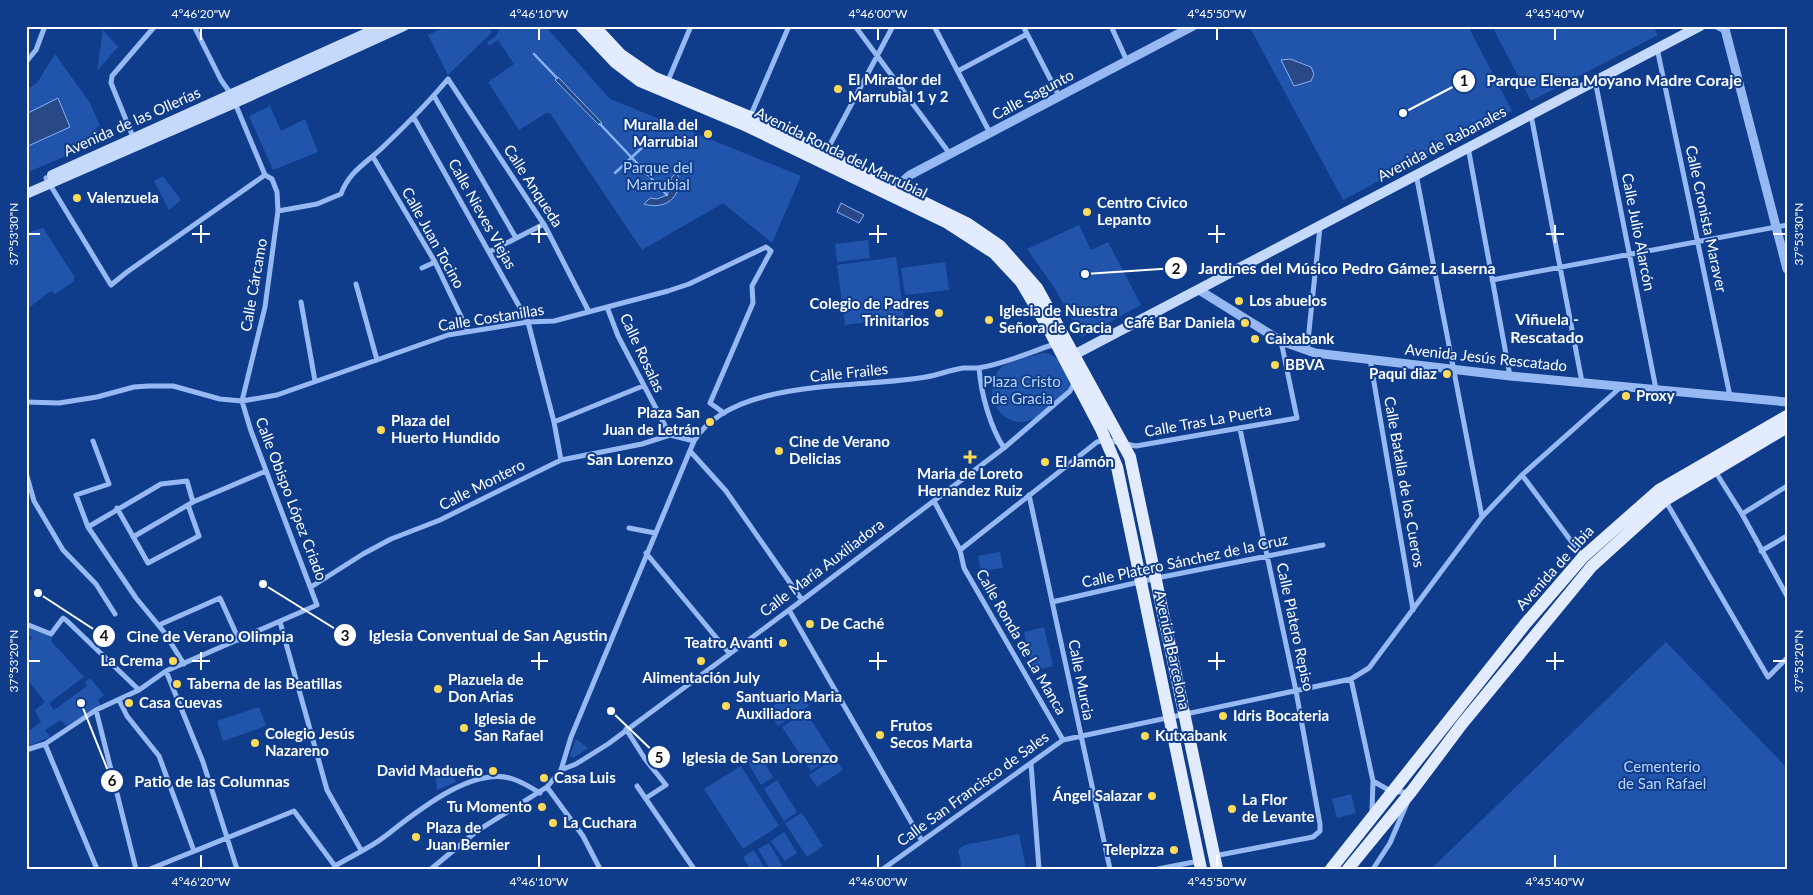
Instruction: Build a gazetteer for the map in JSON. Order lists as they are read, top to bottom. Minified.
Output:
{"streets":{"main road":["Avenida de las Ollerías","Avenida de Rabanales","Avenida Ronda del Marrubial","Avenida de Libia","Avenida Barcelona"],"street":["Calle Sagunto","Calle Anqueda","Calle Nieves Viejas","Calle Cronista Maraver","Calle Julio Alarcón","Calle Juan Tocino","Calle Cárcamo","Calle Costanillas","Calle Rosalas","Avenida Jesús Rescatado","Calle Frailes","Calle Tras La Puerta","Calle Batalla de los Cueros","Calle Montero","Calle Obispo López Criado","Calle Platero Sánchez de la Cruz","Calle María Auxiliadora","Calle Platero Repiso","Calle Ronda de La Manca","Calle Murcia","Calle San Francisco de Sales"]},"crossings":[["Calle Sagunto","Avenida Ronda del Marrubial"],["Avenida de las Ollerías","Calle Cárcamo"],["Avenida de Rabanales","Calle Cronista Maraver"],["Avenida de Rabanales","Calle Julio Alarcón"],["Avenida de Rabanales","Avenida Jesús Rescatado"],["Avenida de Rabanales","Avenida Barcelona"],["Avenida Ronda del Marrubial","Avenida Barcelona"],["Calle Anqueda","Calle Costanillas"],["Calle Nieves Viejas","Calle Costanillas"],["Calle Nieves Viejas","Calle Montero"],["Calle Cronista Maraver","Avenida Jesús Rescatado"],["Calle Julio Alarcón","Avenida Jesús Rescatado"],["Calle Juan Tocino","Calle Costanillas"],["Calle Cárcamo","Calle Costanillas"],["Calle Cárcamo","Calle Obispo López Criado"],["Calle Costanillas","Calle Rosalas"],["Calle Costanillas","Calle Frailes"],["Calle Costanillas","Calle Obispo López Criado"],["Calle Rosalas","Calle Montero"],["Avenida Jesús Rescatado","Calle Tras La Puerta"],["Avenida Jesús Rescatado","Calle Batalla de los Cueros"],["Calle Tras La Puerta","Calle Platero Repiso"],["Calle Tras La Puerta","Avenida Barcelona"],["Calle Montero","Calle Obispo López Criado"],["Calle Platero Sánchez de la Cruz","Calle Platero Repiso"],["Calle Platero Sánchez de la Cruz","Avenida Barcelona"],["Calle Platero Sánchez de la Cruz","Calle Murcia"],["Calle María Auxiliadora","Calle Ronda de La Manca"],["Calle Platero Repiso","Avenida Barcelona"],["Calle Platero Repiso","Calle San Francisco de Sales"],["Calle Ronda de La Manca","Calle San Francisco de Sales"],["Avenida Barcelona","Calle San Francisco de Sales"],["Calle Murcia","Calle San Francisco de Sales"]],"districts":["Viñuela - Rescatado","San Lorenzo"],"parks":["Parque del Marrubial","Plaza Cristo de Gracia","Cementerio de San Rafael"],"places":{"other":["El Mirador del Marrubial 1 y 2","Parque Elena Moyano Madre Coraje","Muralla del Marrubial","Valenzuela","Centro Cívico Lepanto","Jardines del Músico Pedro Gámez Laserna","Los abuelos","Colegio de Padres Trinitarios","Iglesia de Nuestra Señora de Gracia","Café Bar Daniela","Caixabank","BBVA","Paqui diaz","Proxy","Plaza San Juan de Letrán","Plaza del Huerto Hundido","Cine de Verano Delicias","El Jamón","Iglesia Conventual de San Agustin","Cine de Verano Olimpia","De Caché","Teatro Avanti","La Crema","Alimentación July","Taberna de las Beatillas","Plazuela de Don Arias","Patio de las Columnas","Casa Cuevas","Santuario Maria Auxiliadora","Iglesia de San Lorenzo","Idris Bocateria","Iglesia de San Rafael","Frutos Secos Marta","Kutxabank","Colegio Jesús Nazareno","David Madueño","Casa Luis","Ángel Salazar","Tu Momento","La Flor de Levante","La Cuchara","Plaza de Juan Bernier","Telepizza"],"health":["Maria de Loreto Hernandez Ruiz"]},"coordinates":["4°46'20\"W","4°46'10\"W","4°46'00\"W","4°45'50\"W","4°45'40\"W","37°53'30\"N","37°53'20\"N"]}
